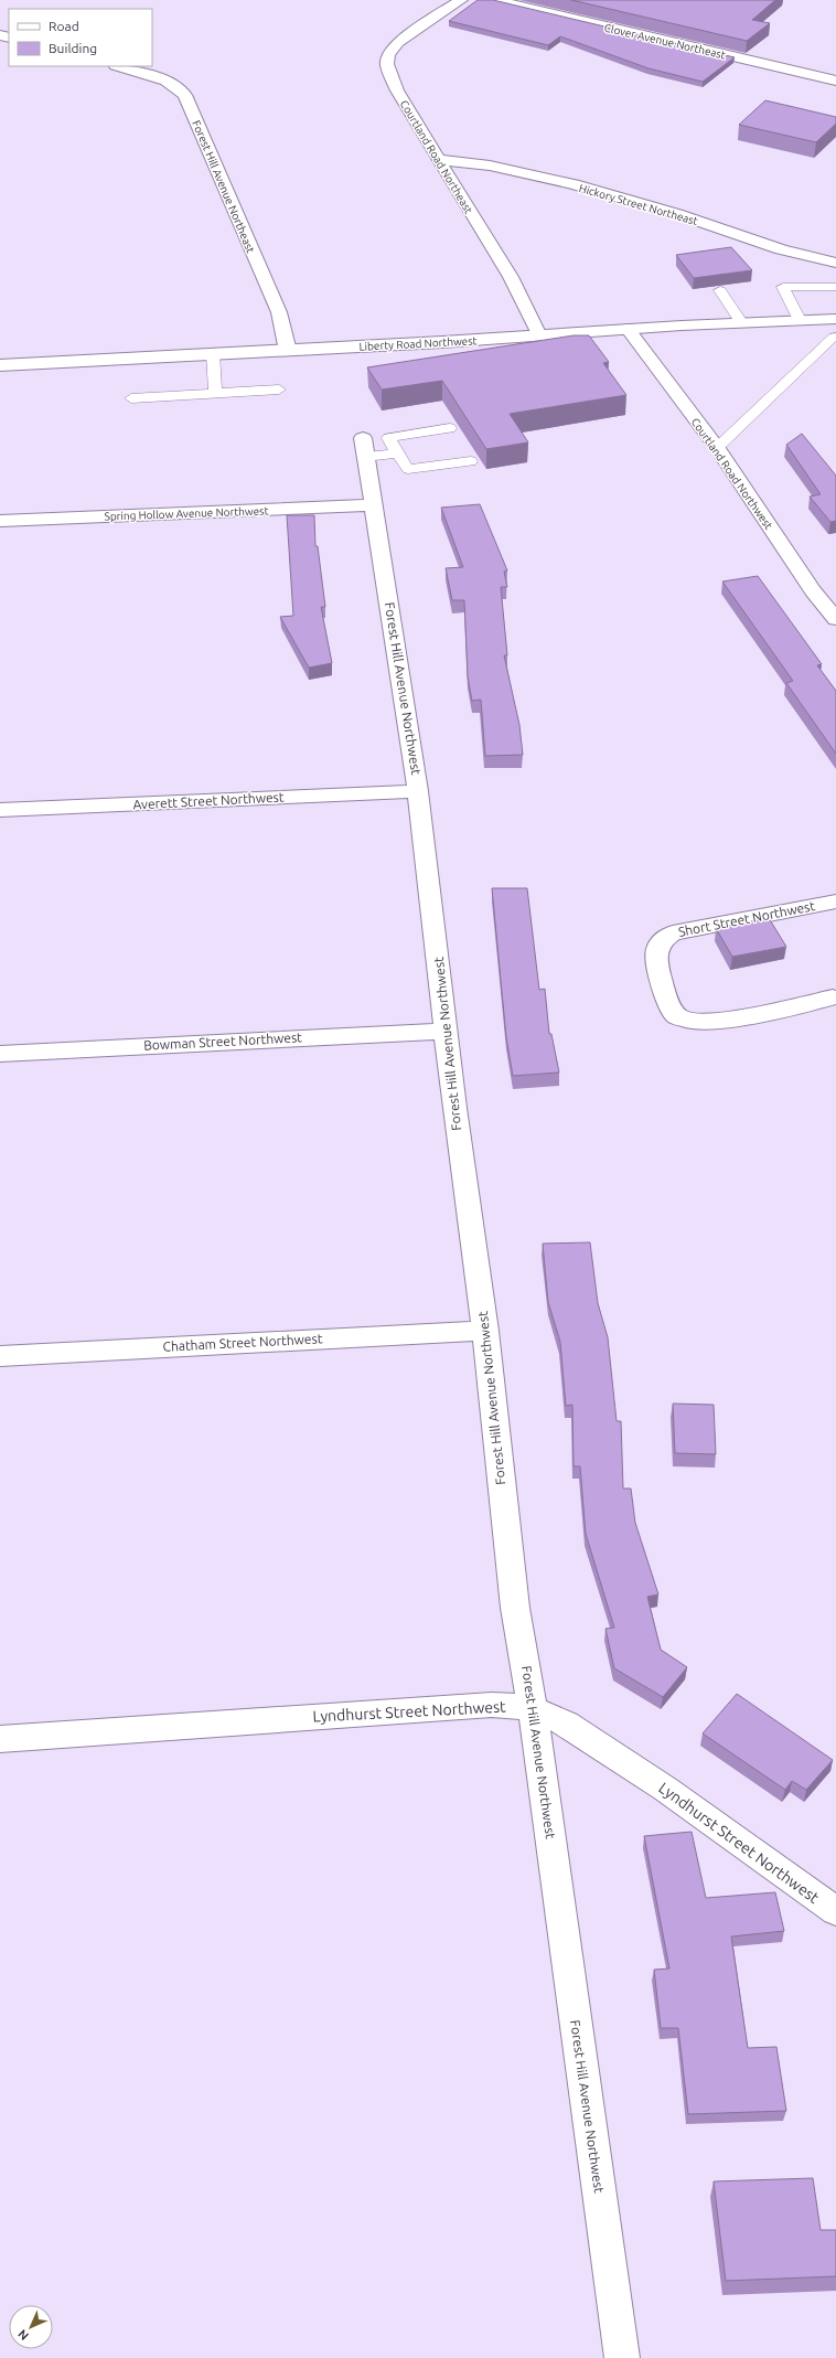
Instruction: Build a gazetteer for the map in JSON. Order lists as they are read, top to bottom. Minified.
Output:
{"streets":{"street":["Clover Avenue Northeast","Courtland Road Northeast","Forest Hill Avenue Northeast","Hickory Street Northeast","Liberty Road Northwest","Courtland Road Northwest","Spring Hollow Avenue Northwest","Forest Hill Avenue Northwest","Averett Street Northwest","Short Street Northwest","Bowman Street Northwest","Chatham Street Northwest","Lyndhurst Street Northwest"]},"crossings":[["Courtland Road Northeast","Hickory Street Northeast"],["Courtland Road Northeast","Liberty Road Northwest"],["Forest Hill Avenue Northeast","Liberty Road Northwest"],["Liberty Road Northwest","Courtland Road Northwest"],["Spring Hollow Avenue Northwest","Forest Hill Avenue Northwest"],["Forest Hill Avenue Northwest","Averett Street Northwest"],["Forest Hill Avenue Northwest","Bowman Street Northwest"],["Forest Hill Avenue Northwest","Chatham Street Northwest"],["Forest Hill Avenue Northwest","Lyndhurst Street Northwest"]],"legend":["Road","Building"],"north":"bottom left"}
